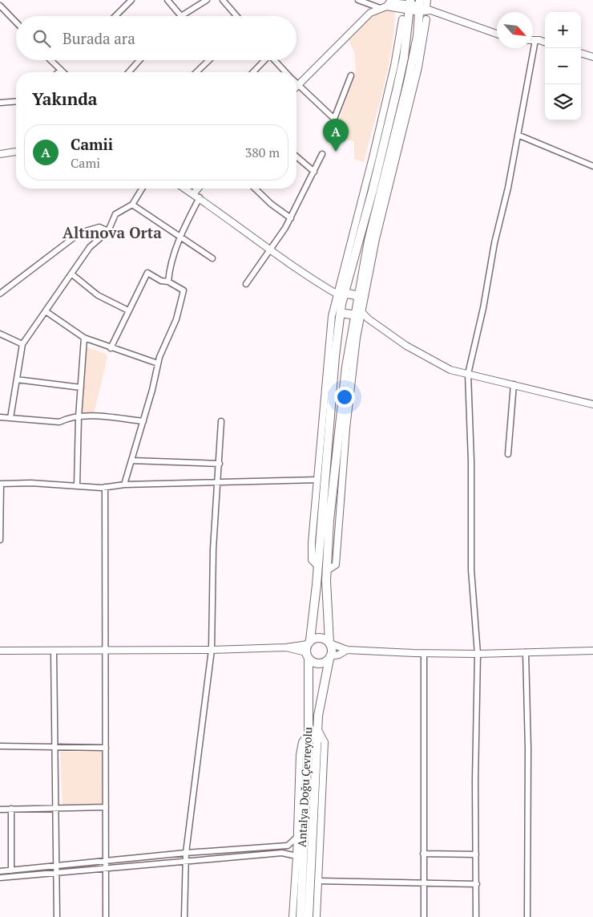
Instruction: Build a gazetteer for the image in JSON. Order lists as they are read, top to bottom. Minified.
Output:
{"streets":{"main road":["Antalya Doğu Çevreyolu"]},"districts":["Altınova Orta"],"north":"bottom right","page":{"map_buttons":["+","−"],"search":"Burada ara","heading":"Yakında","pins":"A","list":[{"mark":"A","name":"Camii","note":"Cami","value":"380 m"}]}}
